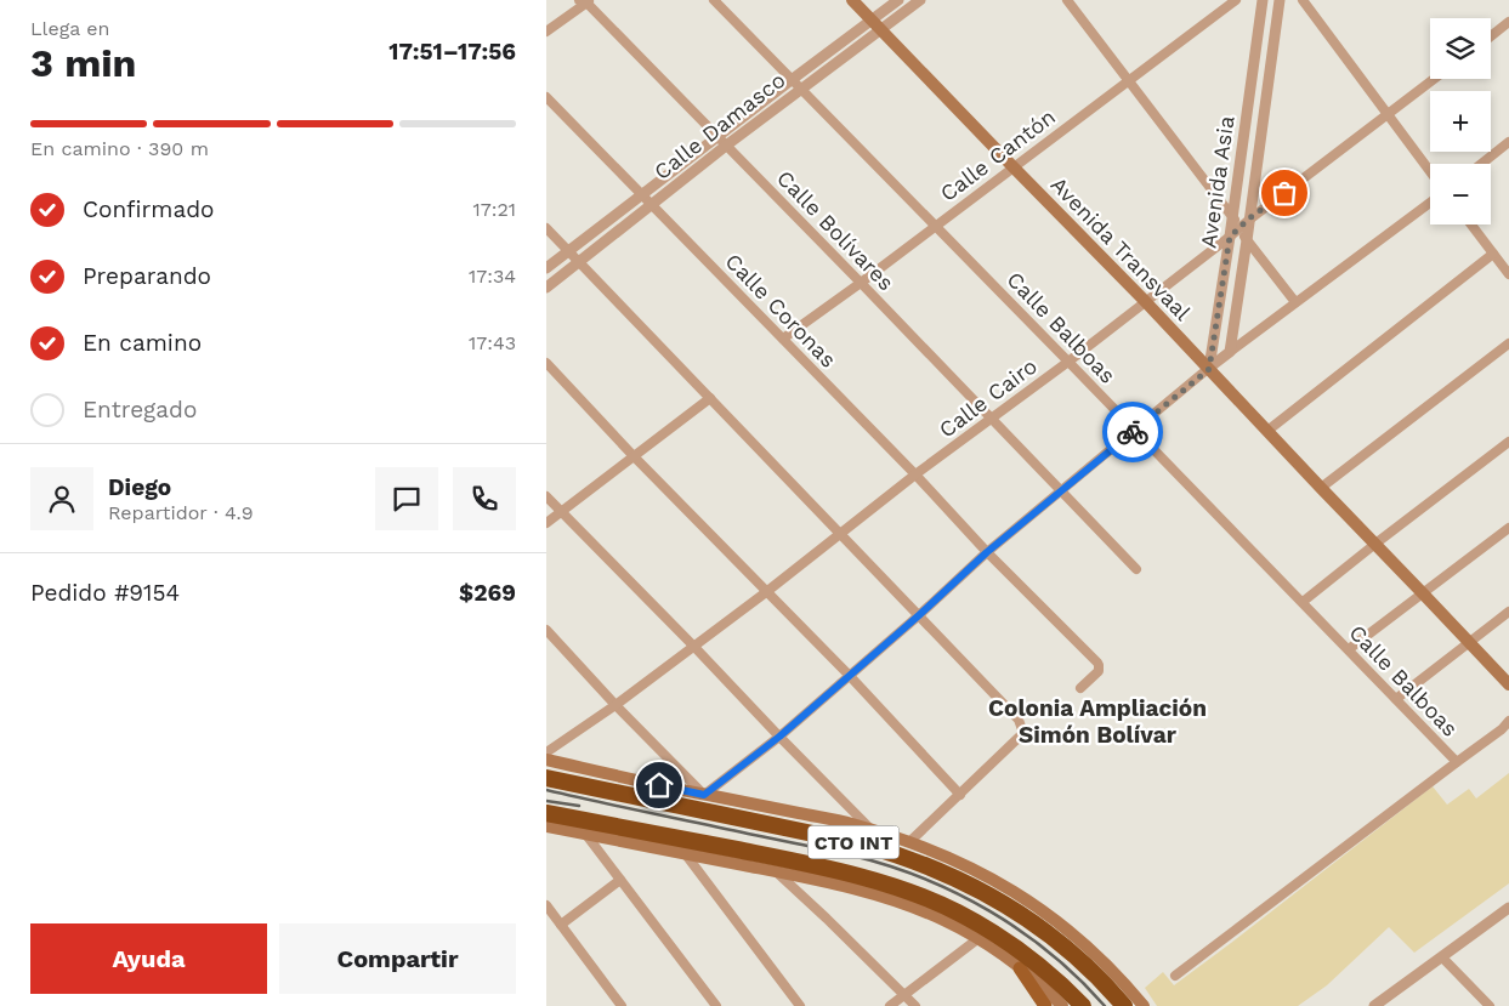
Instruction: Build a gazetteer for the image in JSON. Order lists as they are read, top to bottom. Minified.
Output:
{"streets":{"highway":["CTO INT"],"main road":["Avenida Transvaal"],"street":["Calle Damasco","Calle Cantón","Avenida Asia","Calle Bolívares","Calle Coronas","Calle Balboas","Calle Cairo"]},"crossings":[["Calle Damasco","Calle Bolívares"],["Calle Damasco","Avenida Transvaal"],["Calle Damasco","Calle Coronas"],["Calle Damasco","Calle Balboas"],["Calle Cantón","Calle Bolívares"],["Calle Cantón","Avenida Transvaal"],["Calle Cantón","Calle Coronas"],["Calle Cantón","Calle Balboas"],["Avenida Asia","Avenida Transvaal"],["Avenida Asia","Calle Cairo"],["Calle Bolívares","Calle Cairo"],["Avenida Transvaal","Calle Cairo"],["Calle Coronas","Calle Cairo"],["Calle Balboas","Calle Cairo"]],"districts":["Colonia Ampliación Simón Bolívar"],"page":{"heading":["3 min","Llega en","17:51–17:56"],"panel":["Diego","Repartidor · 4.9","Pedido #9154","$269"],"map_buttons":["+","−"],"bar":"En camino · 390 m","list":[["Confirmado","17:21"],["Preparando","17:34"],["En camino","17:43"],"Entregado"],"buttons":["Ayuda","Compartir"]}}
